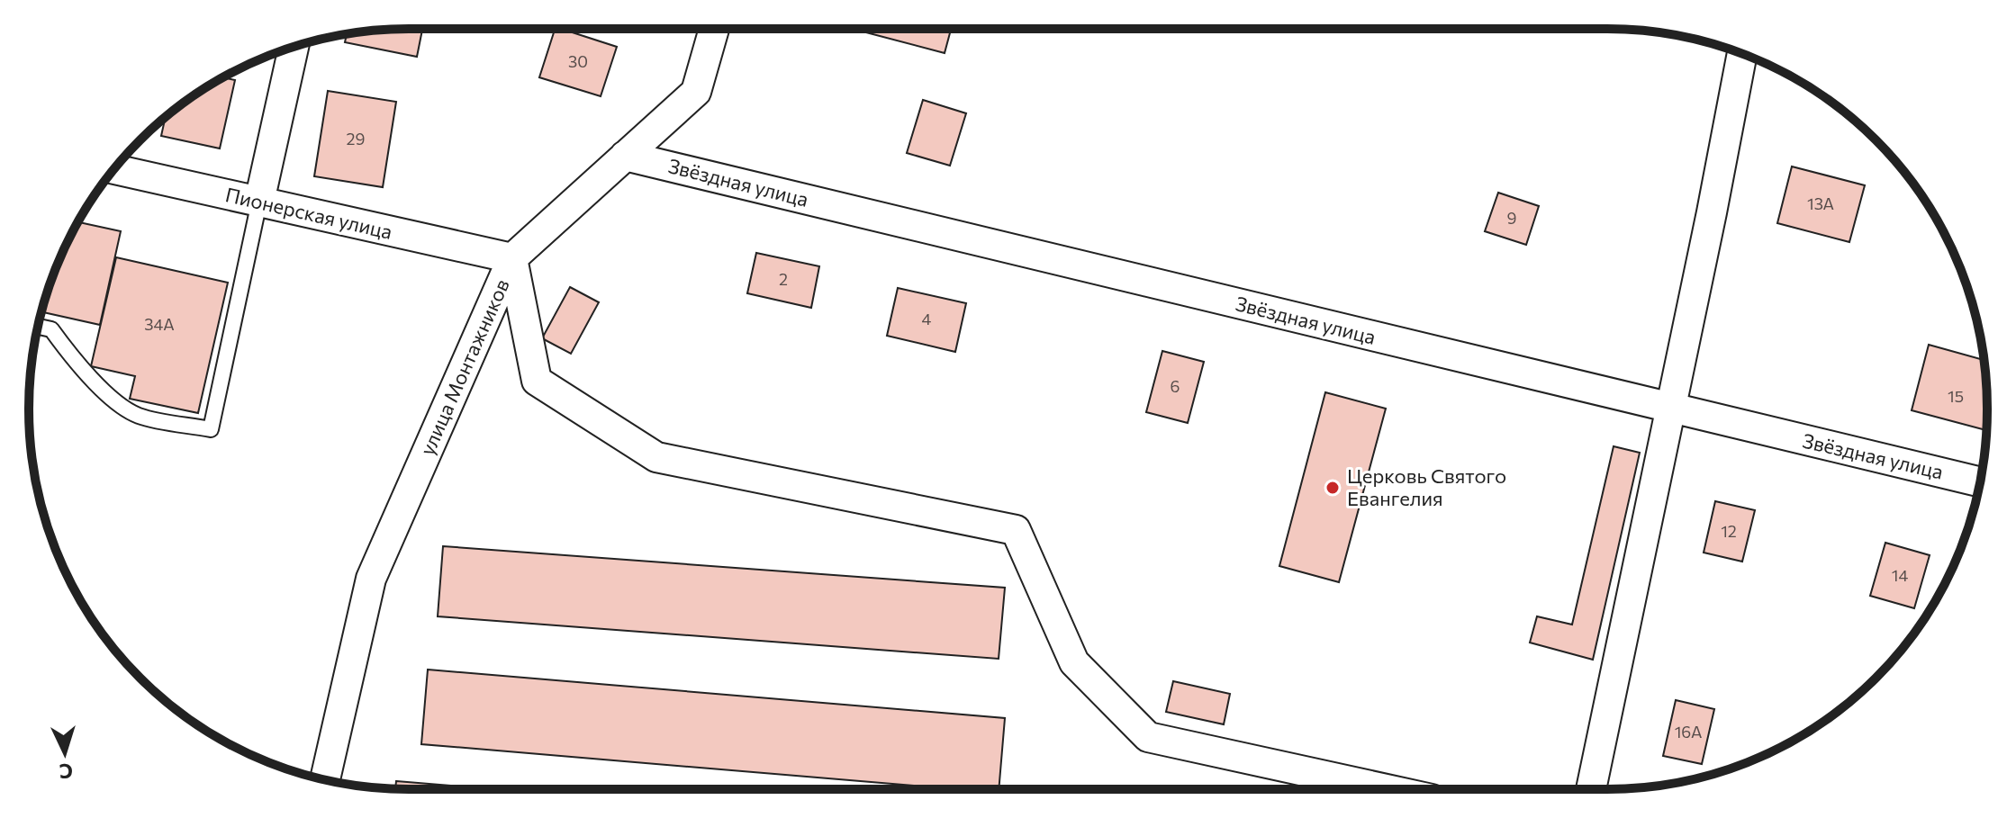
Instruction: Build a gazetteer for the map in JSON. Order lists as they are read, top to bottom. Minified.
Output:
{"streets":{"street":["Звёздная улица","Пионерская улица","улица Монтажников"]},"crossings":[["Звёздная улица","улица Монтажников"],["Пионерская улица","улица Монтажников"]],"places":["Церковь Святого Евангелия"],"house_numbers":["30","29","13А","9","2","4","34А","6","15","12","14","16А"],"north":"bottom"}
